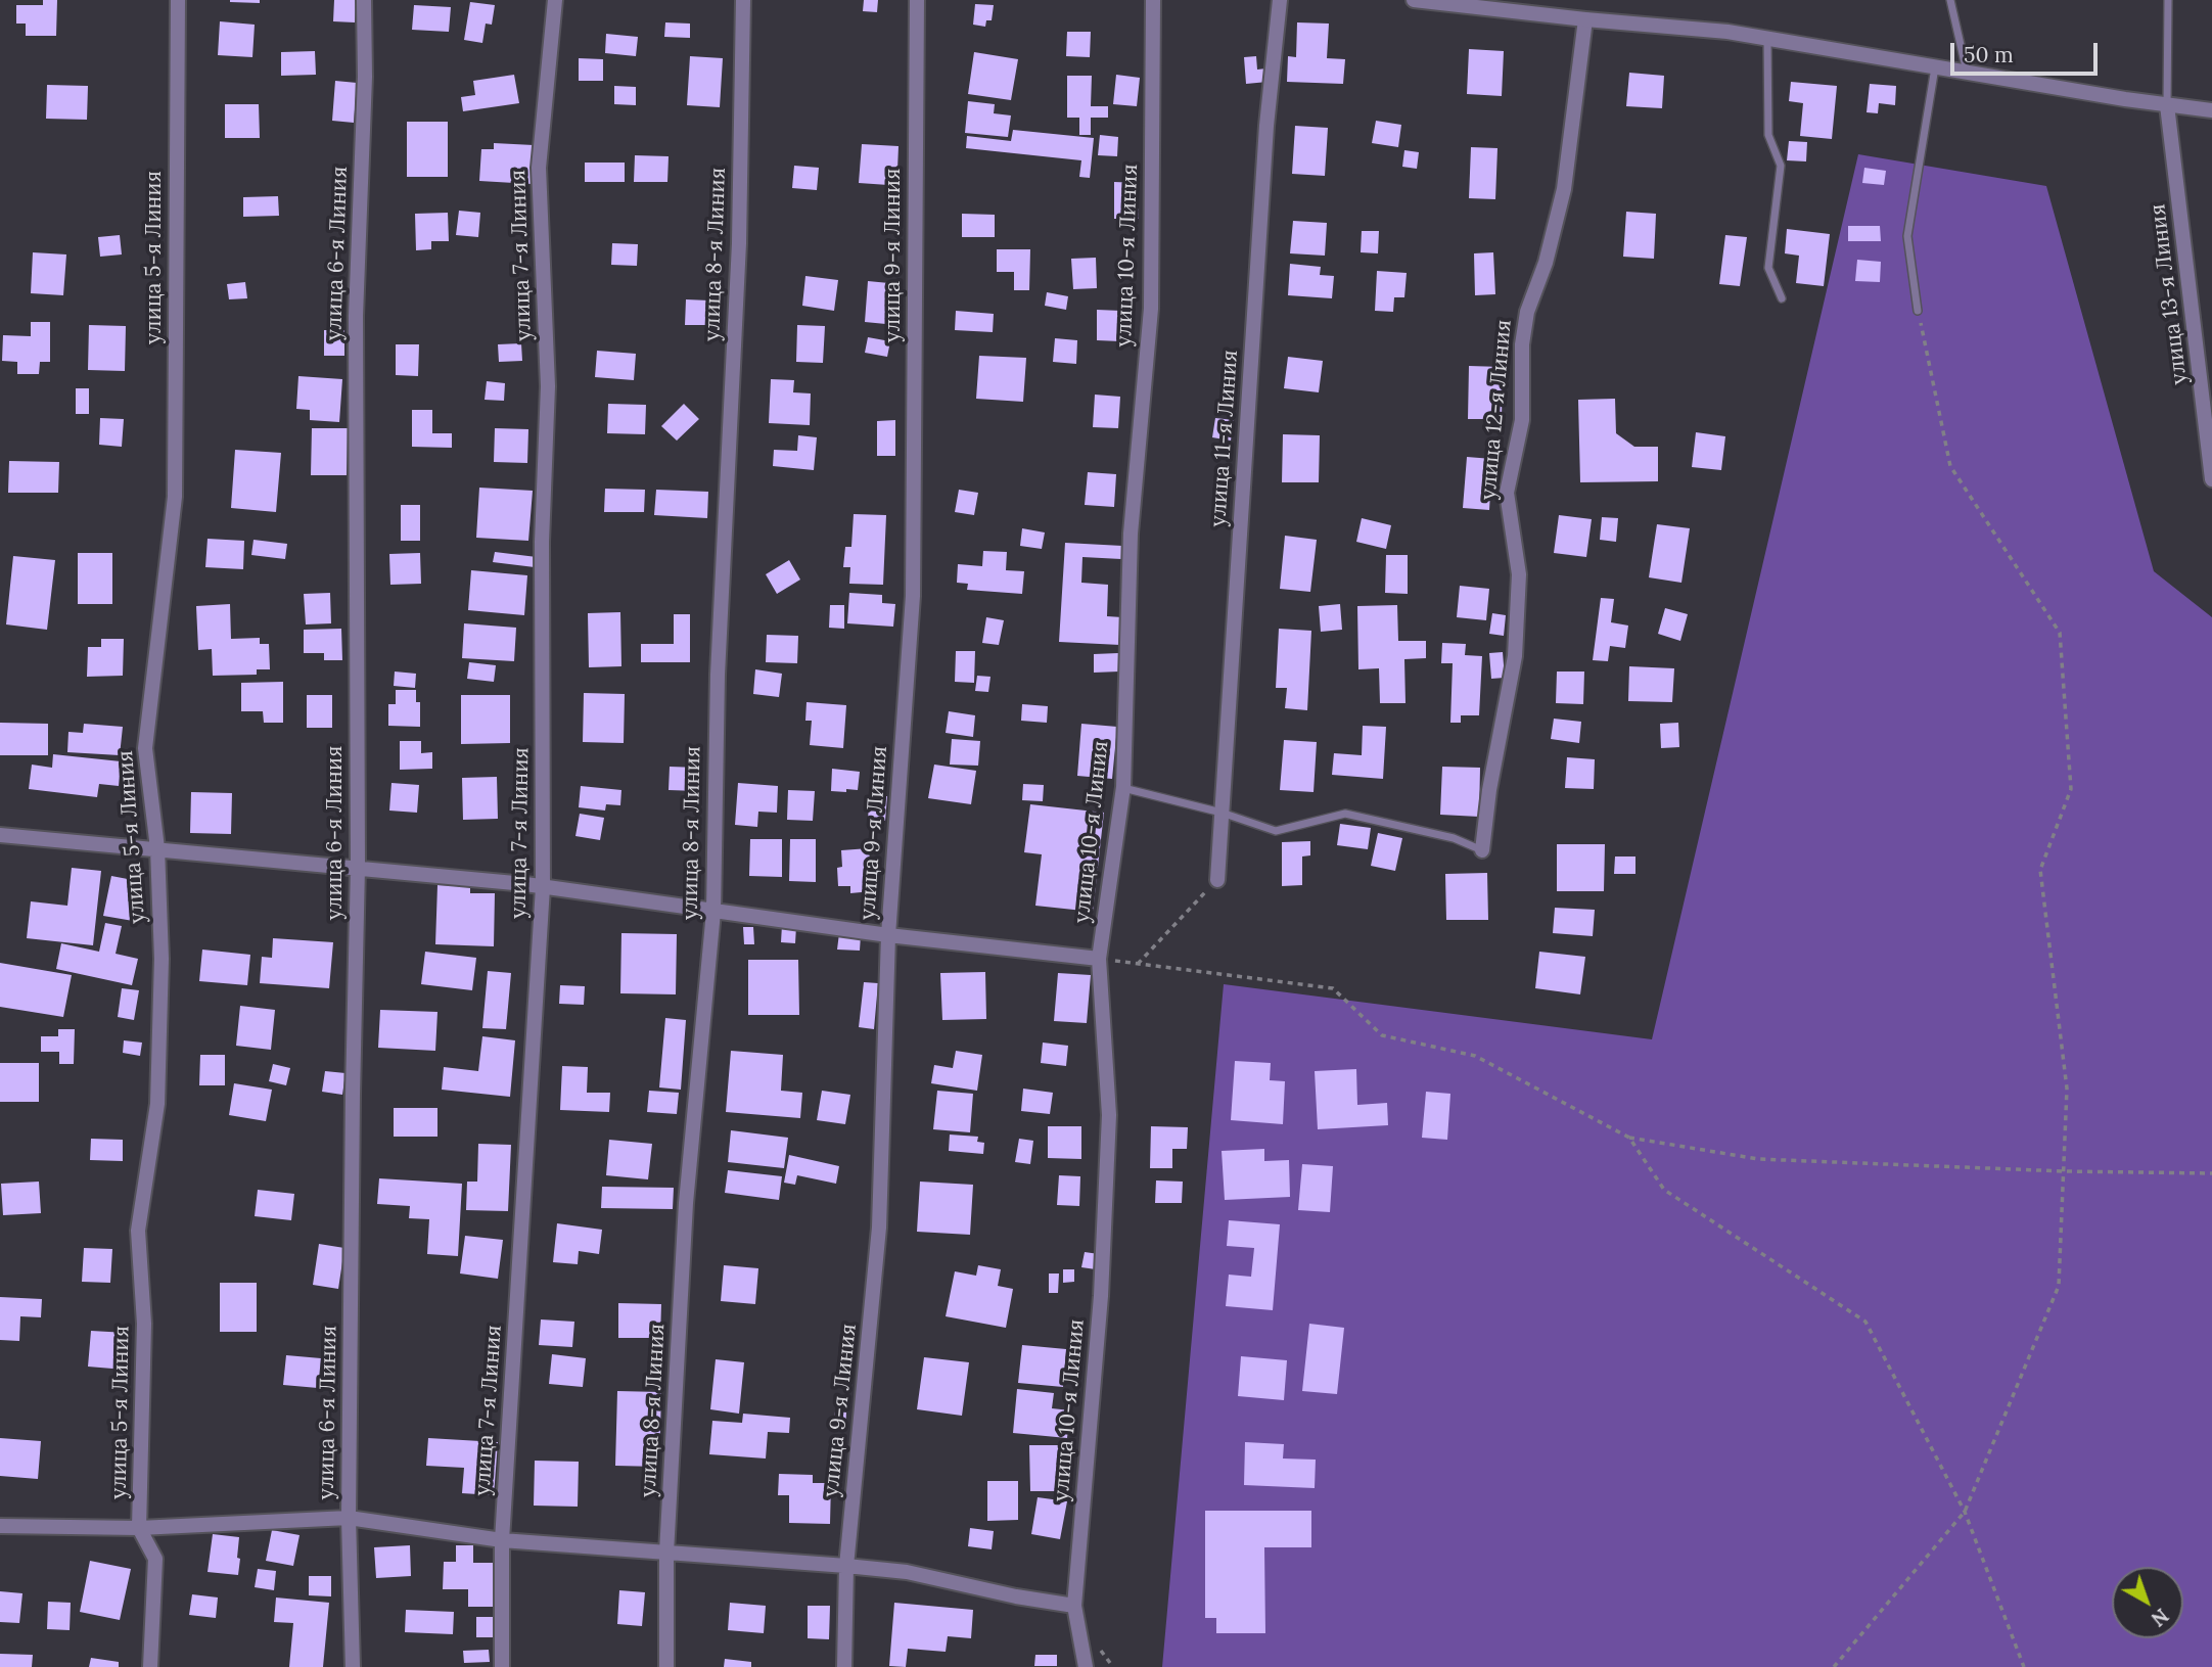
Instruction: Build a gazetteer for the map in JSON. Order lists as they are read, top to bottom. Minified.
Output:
{"streets":{"street":["улица 6-я Линия","улица 8-я Линия","улица 7-я Линия","улица 9-я Линия","улица 10-я Линия","улица 5-я Линия","улица 13-я Линия","улица 12-я Линия","улица 11-я Линия"]},"scale_bar":"50 m","north":"bottom right"}
